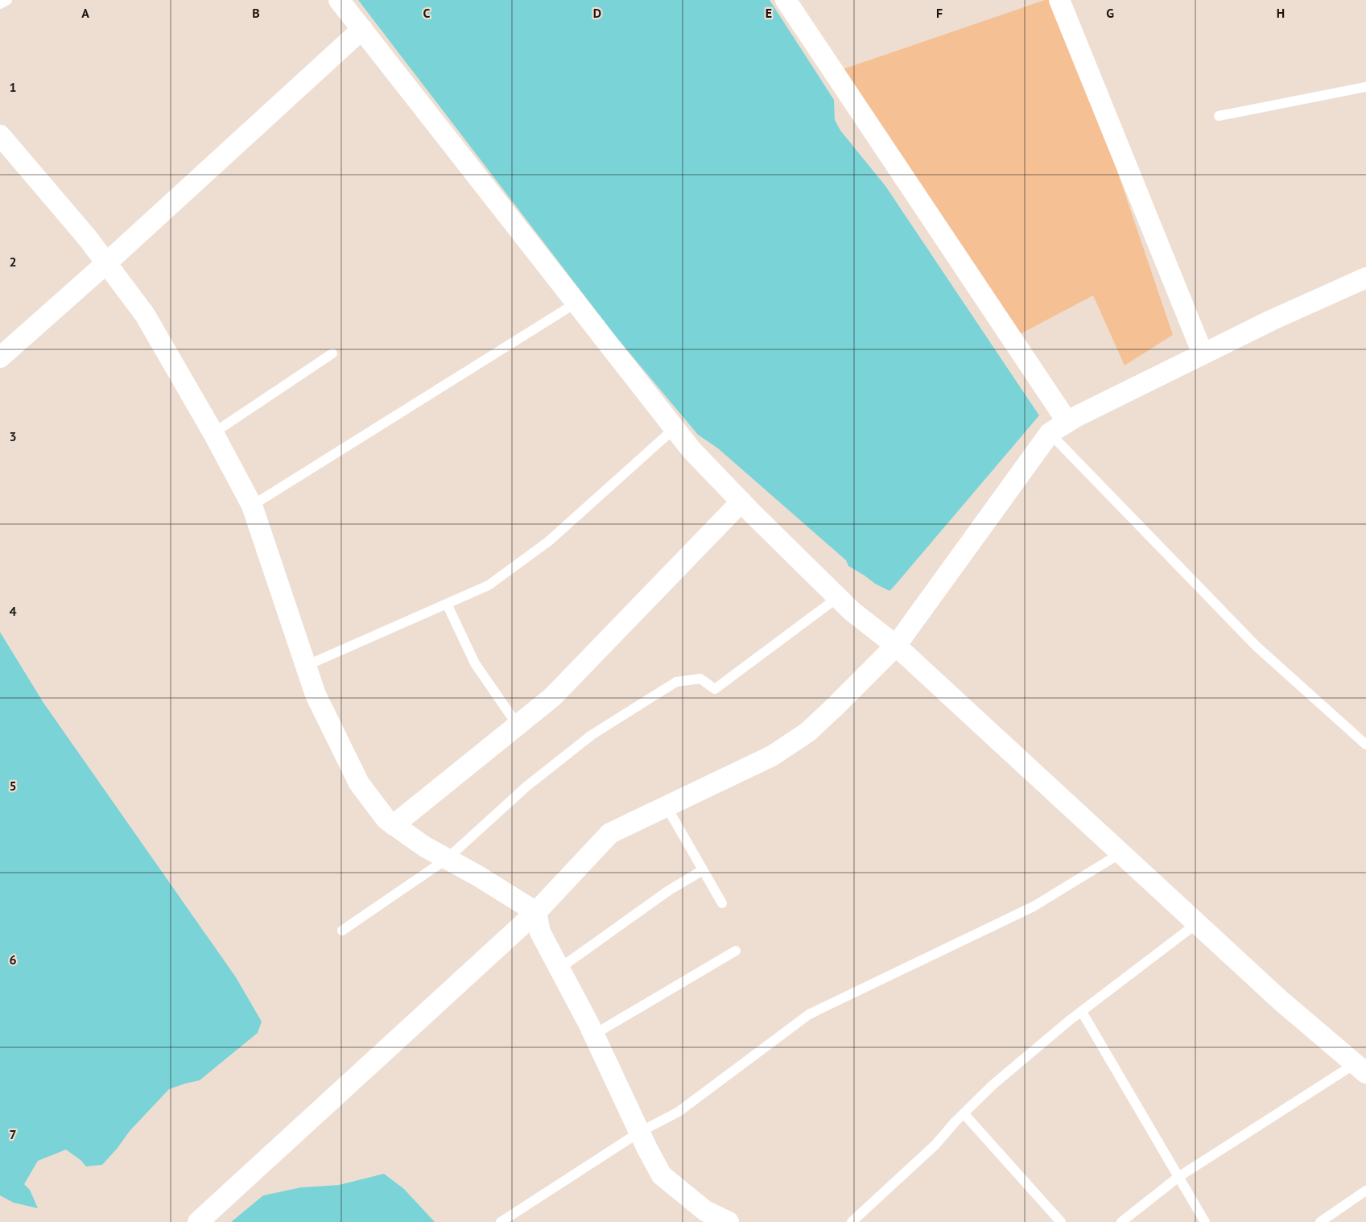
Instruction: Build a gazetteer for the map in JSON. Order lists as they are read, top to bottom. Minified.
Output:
{"grid":{"columns":["A","B","C","D","E","F","G","H"],"rows":["1","2","3","4","5","6","7"]}}
